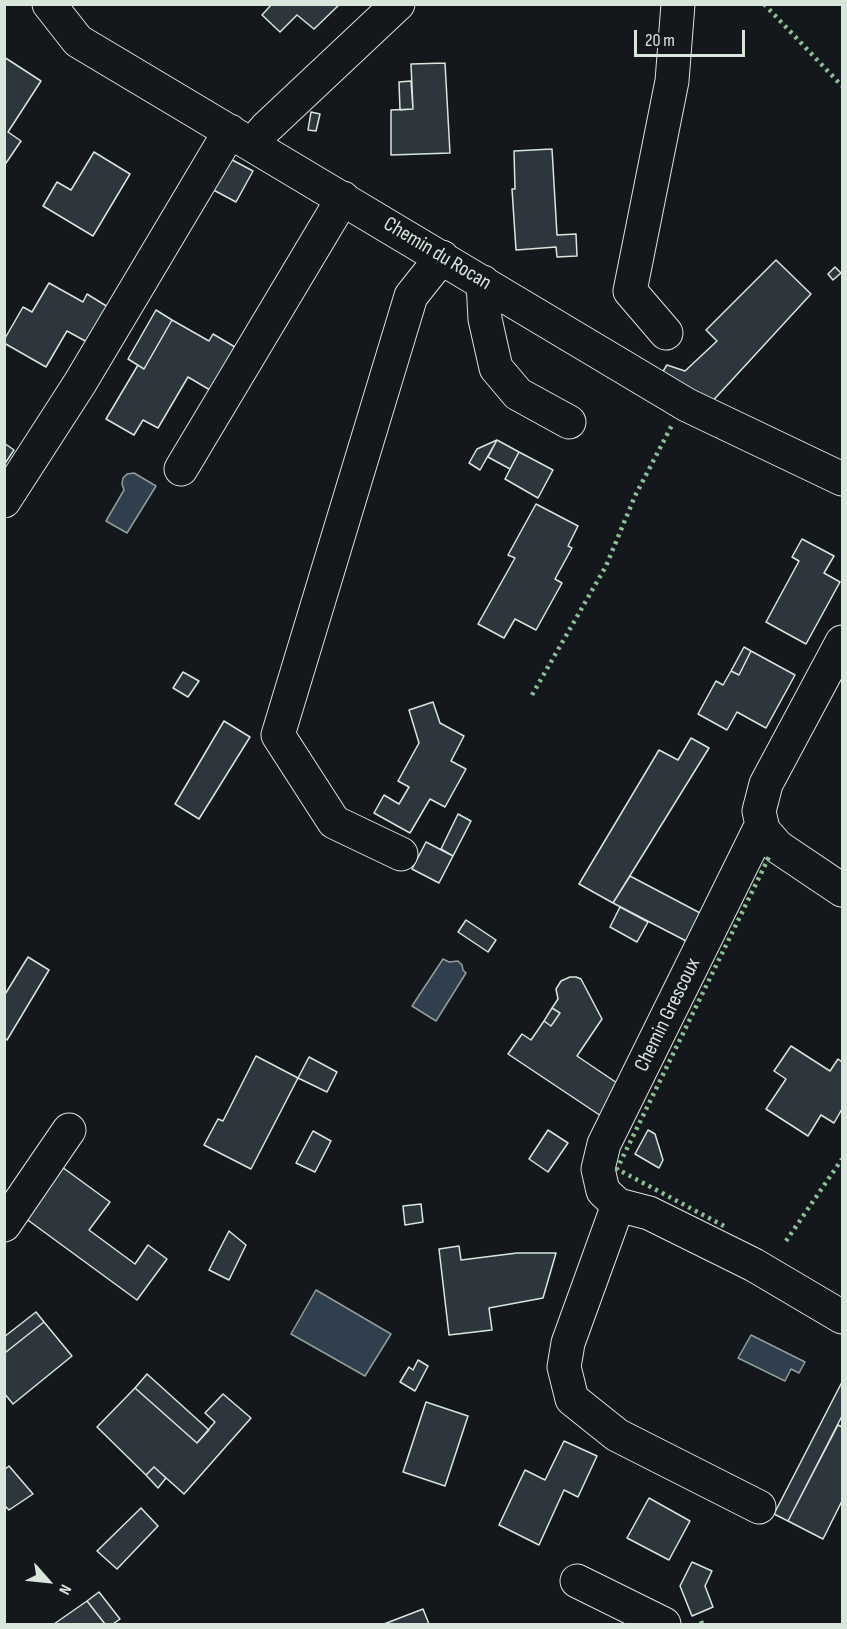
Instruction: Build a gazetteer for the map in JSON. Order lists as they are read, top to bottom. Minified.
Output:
{"streets":{"street":["Chemin du Rocan","Chemin Grescoux"]},"scale_bar":"20 m","north":"bottom right"}
